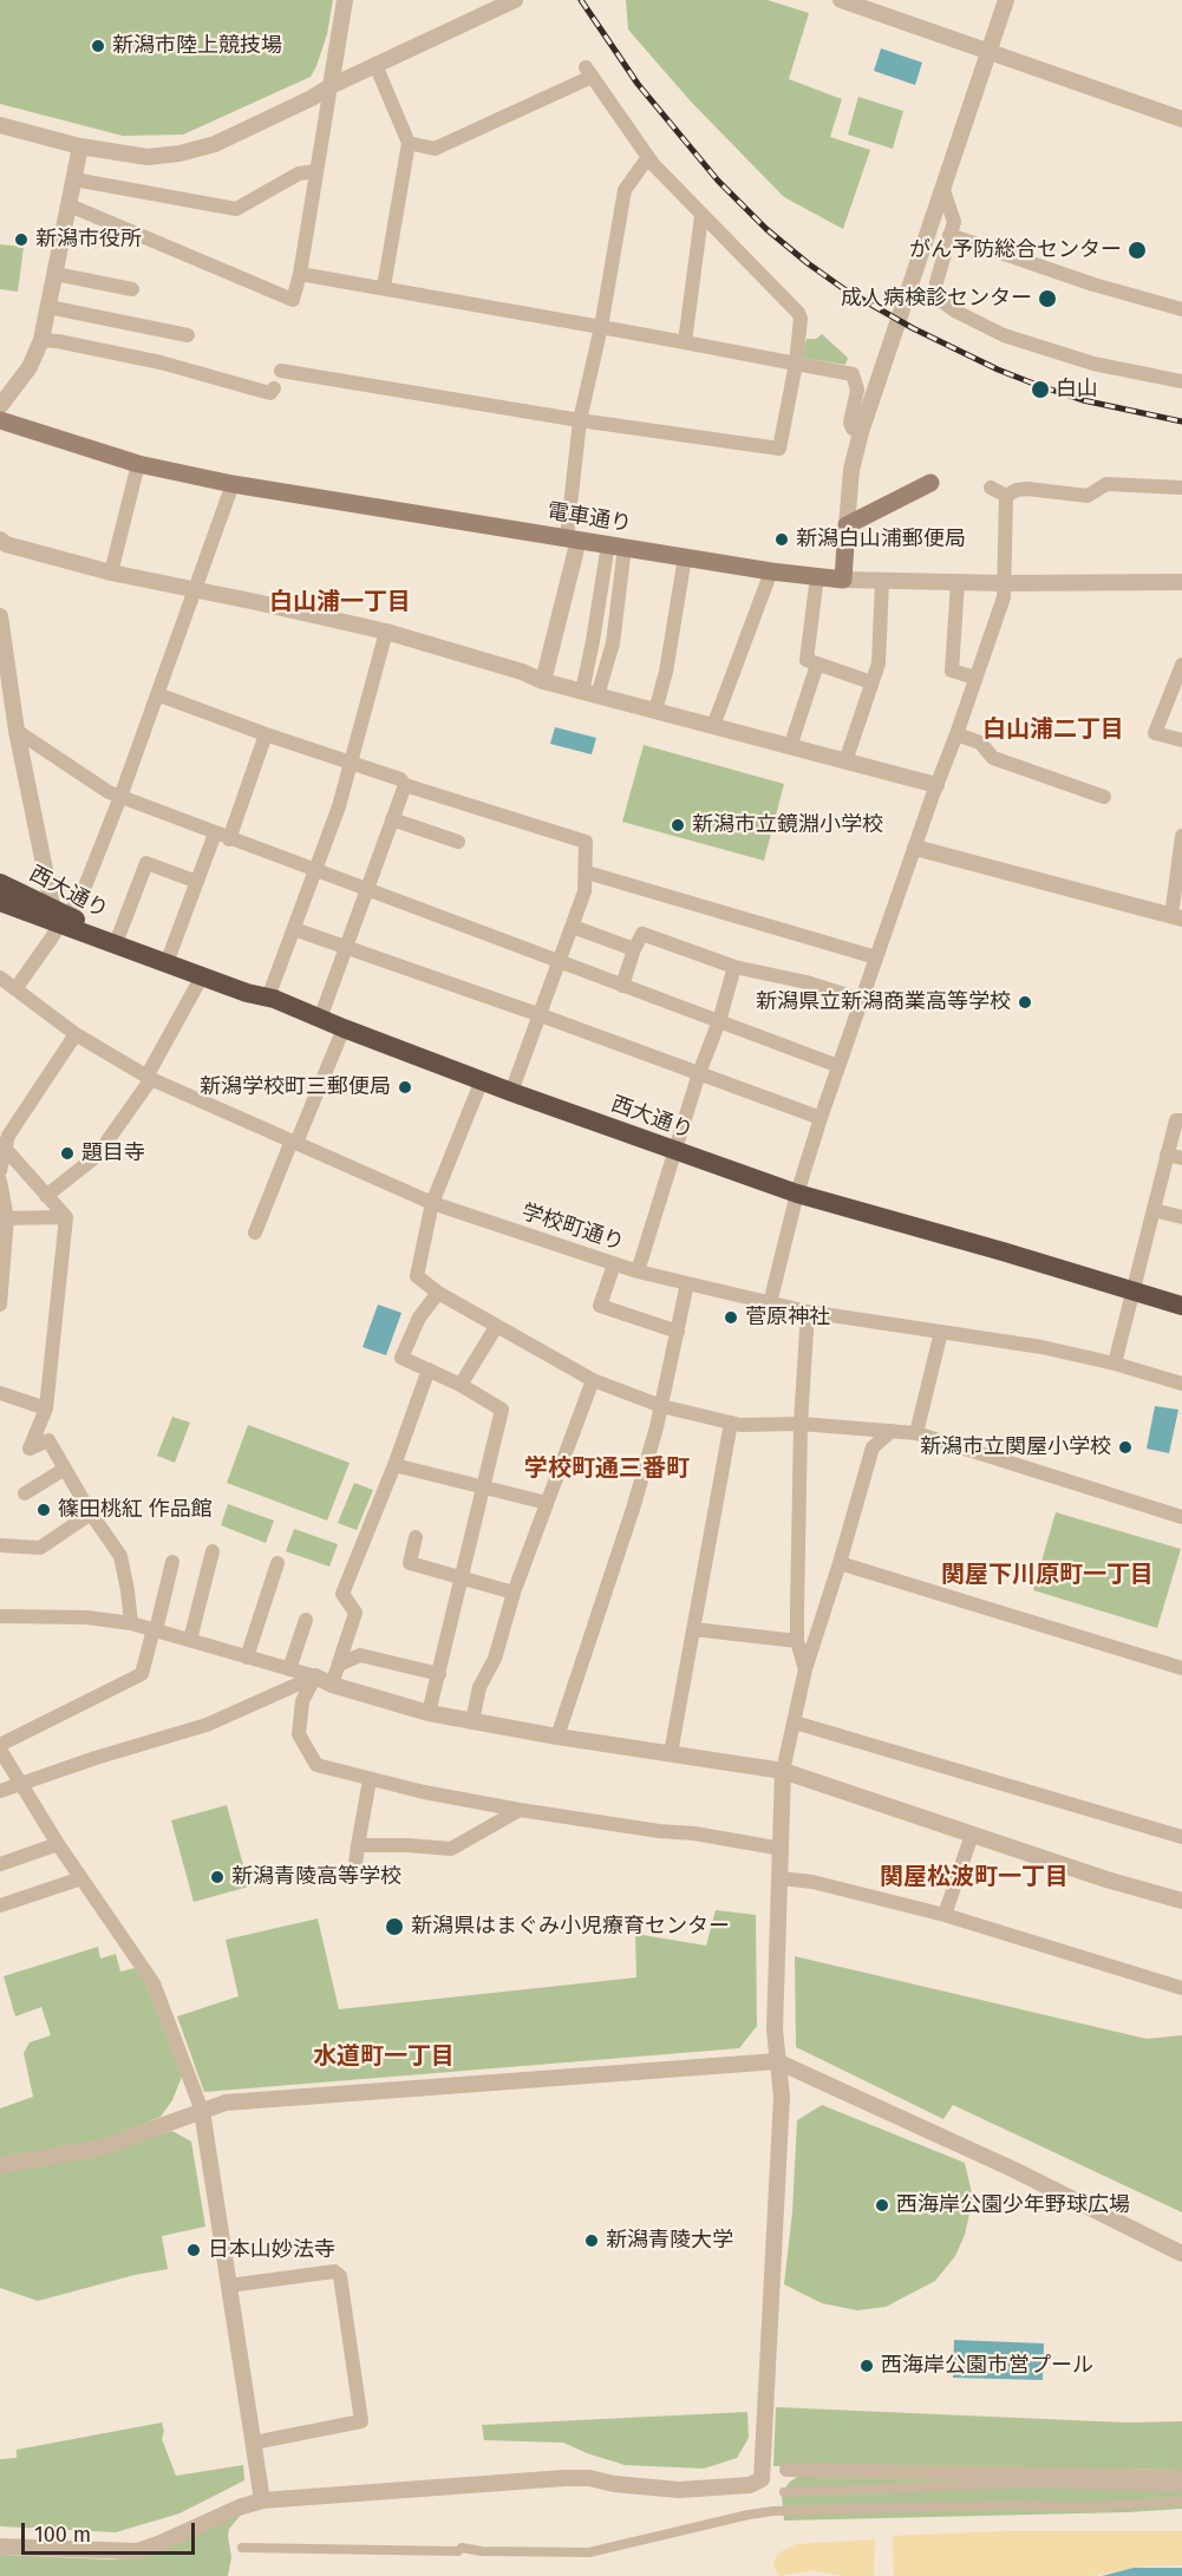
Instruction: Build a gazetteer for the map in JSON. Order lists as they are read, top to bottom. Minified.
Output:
{"streets":{"highway":["西大通り"],"main road":["電車通り"],"street":["学校町通り"]},"districts":["白山浦一丁目","白山浦二丁目","学校町通三番町","関屋下川原町一丁目","関屋松波町一丁目","水道町一丁目"],"places":["新潟市陸上競技場","新潟市役所","がん予防総合センター","成人病検診センター","白山","新潟白山浦郵便局","新潟市立鏡淵小学校","新潟県立新潟商業高等学校","新潟学校町三郵便局","題目寺","菅原神社","新潟市立関屋小学校","篠田桃紅 作品館","新潟青陵高等学校","新潟県はまぐみ小児療育センター","西海岸公園少年野球広場","新潟青陵大学","日本山妙法寺","西海岸公園市営プール"],"scale_bar":"100 m"}
